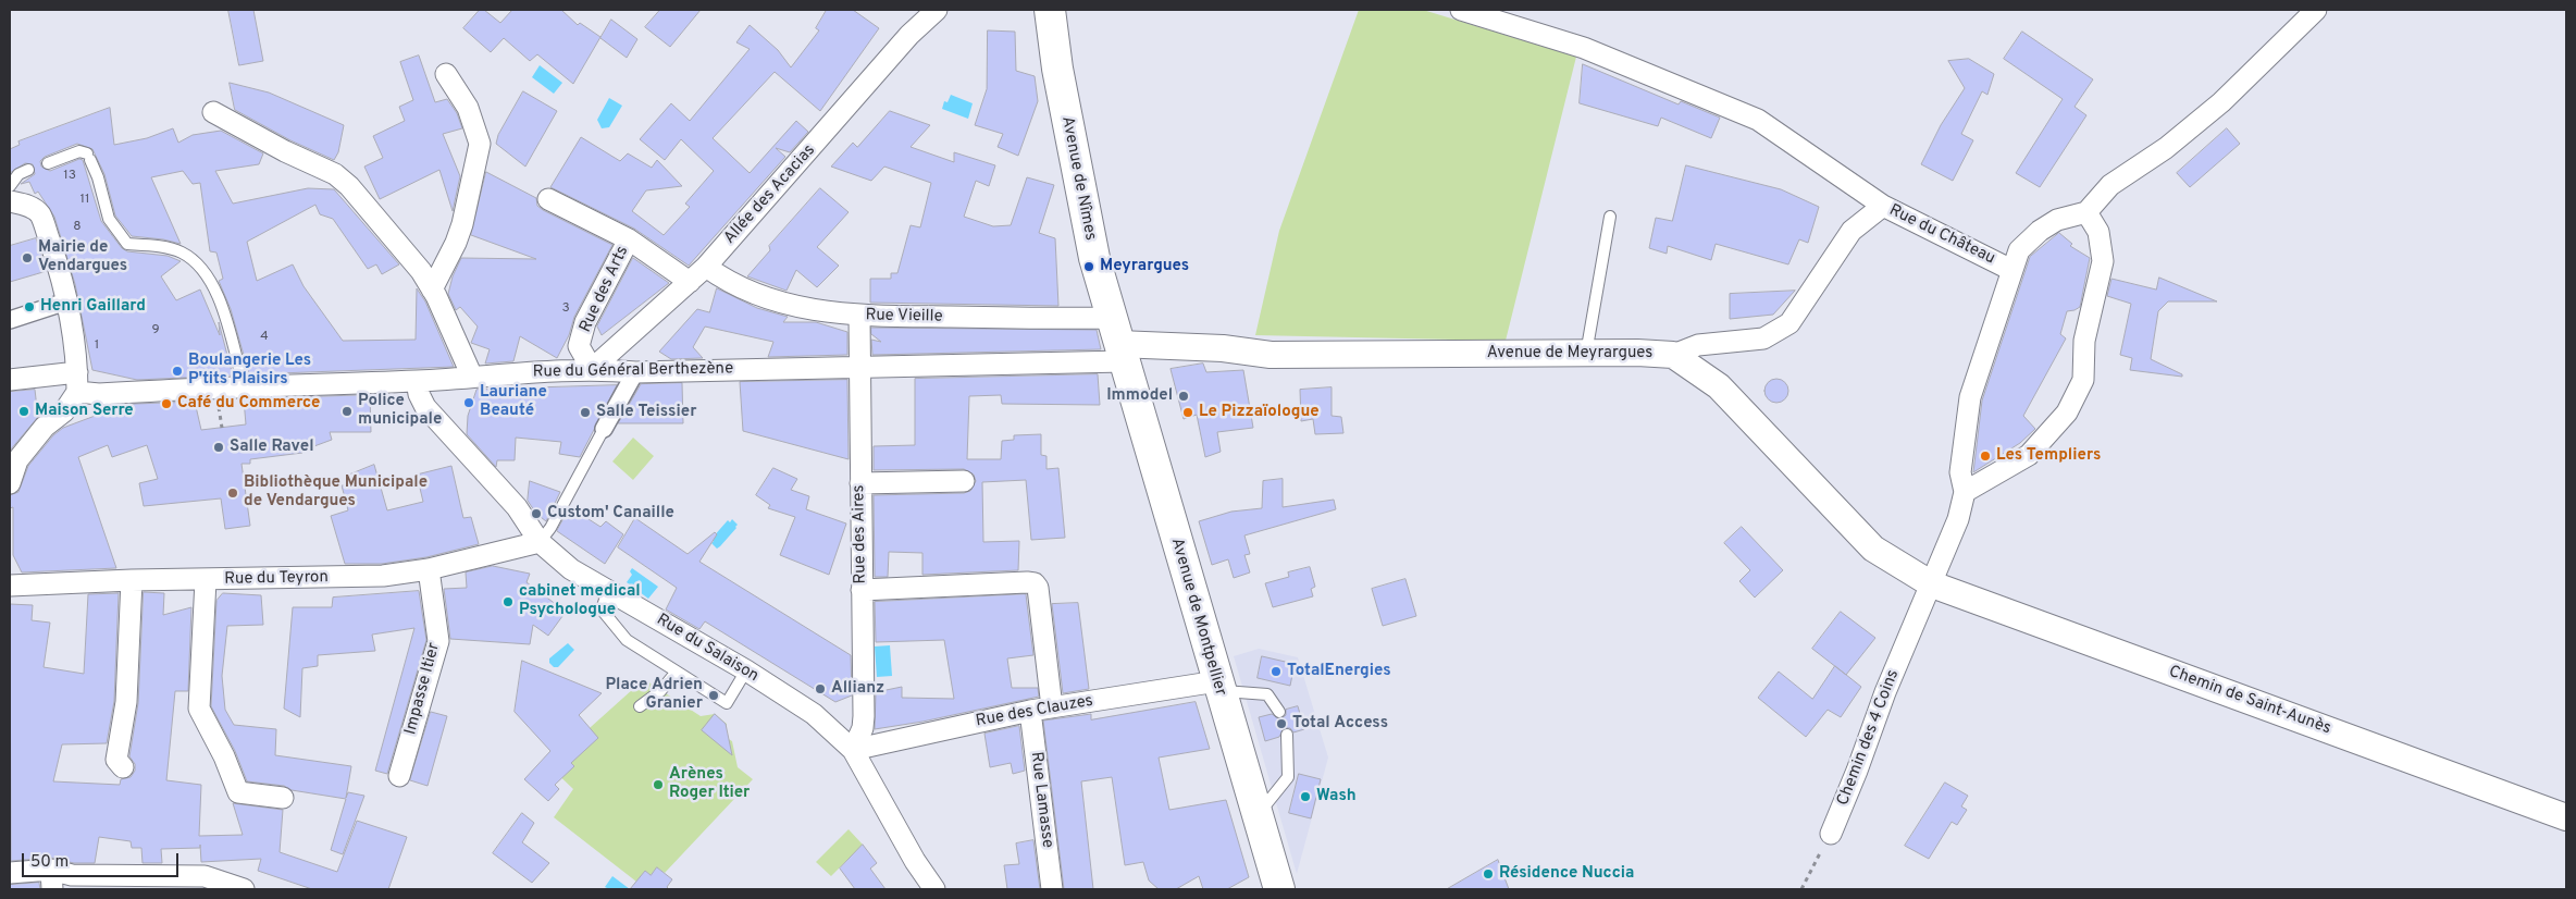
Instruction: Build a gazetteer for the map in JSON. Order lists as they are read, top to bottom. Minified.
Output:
{"streets":{"main road":["Avenue de Nîmes","Avenue de Montpellier"],"street":["Allée des Acacias","Rue du Château","Rue des Arts","Rue Vieille","Avenue de Meyrargues","Rue du Général Berthezène","Rue des Aires","Rue du Teyron","Rue du Salaison","Impasse Itier","Chemin de Saint-Aunès","Rue des Clauzes","Chemin des 4 Coins","Rue Lamasse"]},"crossings":[["Avenue de Nîmes","Rue Vieille"],["Avenue de Nîmes","Avenue de Meyrargues"],["Avenue de Nîmes","Rue du Général Berthezène"],["Avenue de Nîmes","Avenue de Montpellier"],["Allée des Acacias","Rue des Arts"],["Allée des Acacias","Rue Vieille"],["Allée des Acacias","Rue du Général Berthezène"],["Rue du Château","Avenue de Meyrargues"],["Rue des Arts","Rue du Général Berthezène"],["Rue Vieille","Avenue de Meyrargues"],["Rue Vieille","Rue du Général Berthezène"],["Rue Vieille","Rue des Aires"],["Rue Vieille","Avenue de Montpellier"],["Avenue de Meyrargues","Rue du Général Berthezène"],["Avenue de Meyrargues","Avenue de Montpellier"],["Avenue de Meyrargues","Chemin de Saint-Aunès"],["Avenue de Meyrargues","Chemin des 4 Coins"],["Rue du Général Berthezène","Rue des Aires"],["Rue du Général Berthezène","Avenue de Montpellier"],["Rue du Général Berthezène","Rue du Salaison"],["Rue des Aires","Rue du Salaison"],["Rue des Aires","Rue des Clauzes"],["Rue du Teyron","Rue du Salaison"],["Rue du Teyron","Impasse Itier"],["Avenue de Montpellier","Rue des Clauzes"],["Rue du Salaison","Rue des Clauzes"],["Chemin de Saint-Aunès","Chemin des 4 Coins"],["Rue des Clauzes","Rue Lamasse"]],"places":["Mairie de Vendargues","Meyrargues","Henri Gaillard","Boulangerie Les P'tits Plaisirs","Immodel","Lauriane Beauté","Café du Commerce","Maison Serre","Police municipale","Salle Teissier","Le Pizzaïologue","Salle Ravel","Les Templiers","Bibliothèque Municipale de Vendargues","Custom' Canaille","cabinet medical Psychologue","TotalEnergies","Allianz","Place Adrien Granier","Total Access","Arènes Roger Itier","Wash","Résidence Nuccia"],"house_numbers":["13","11","8","3","9","4","1"],"scale_bar":"50 m"}
